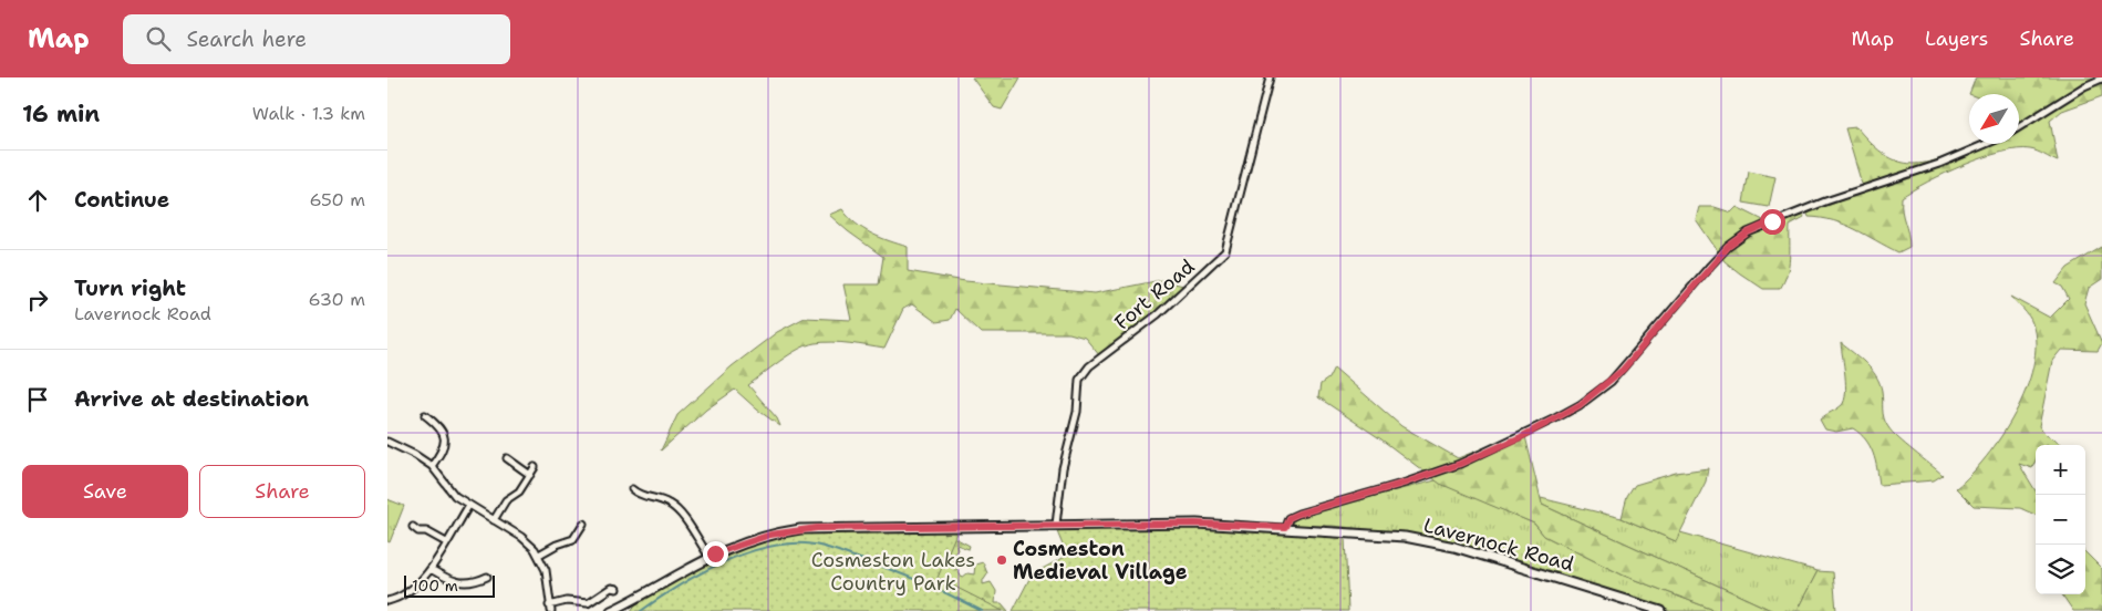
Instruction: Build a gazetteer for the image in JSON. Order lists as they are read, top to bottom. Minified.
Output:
{"streets":{"main road":["Lavernock Road"],"street":["Fort Road"]},"crossings":[["Fort Road","Lavernock Road"]],"parks":["Cosmeston Lakes Country Park"],"places":["Cosmeston Medieval Village"],"scale_bar":"100 m","north":"bottom left","page":{"header":"Map","search":"Search here","nav":["Map","Layers","Share"],"heading":["16 min","Walk · 1.3 km"],"list":[["Continue","650 m"],["Turn right","Lavernock Road","630 m"],"Arrive at destination"],"map_buttons":["+","−"],"buttons":["Save","Share"],"scale":"100 m"}}
